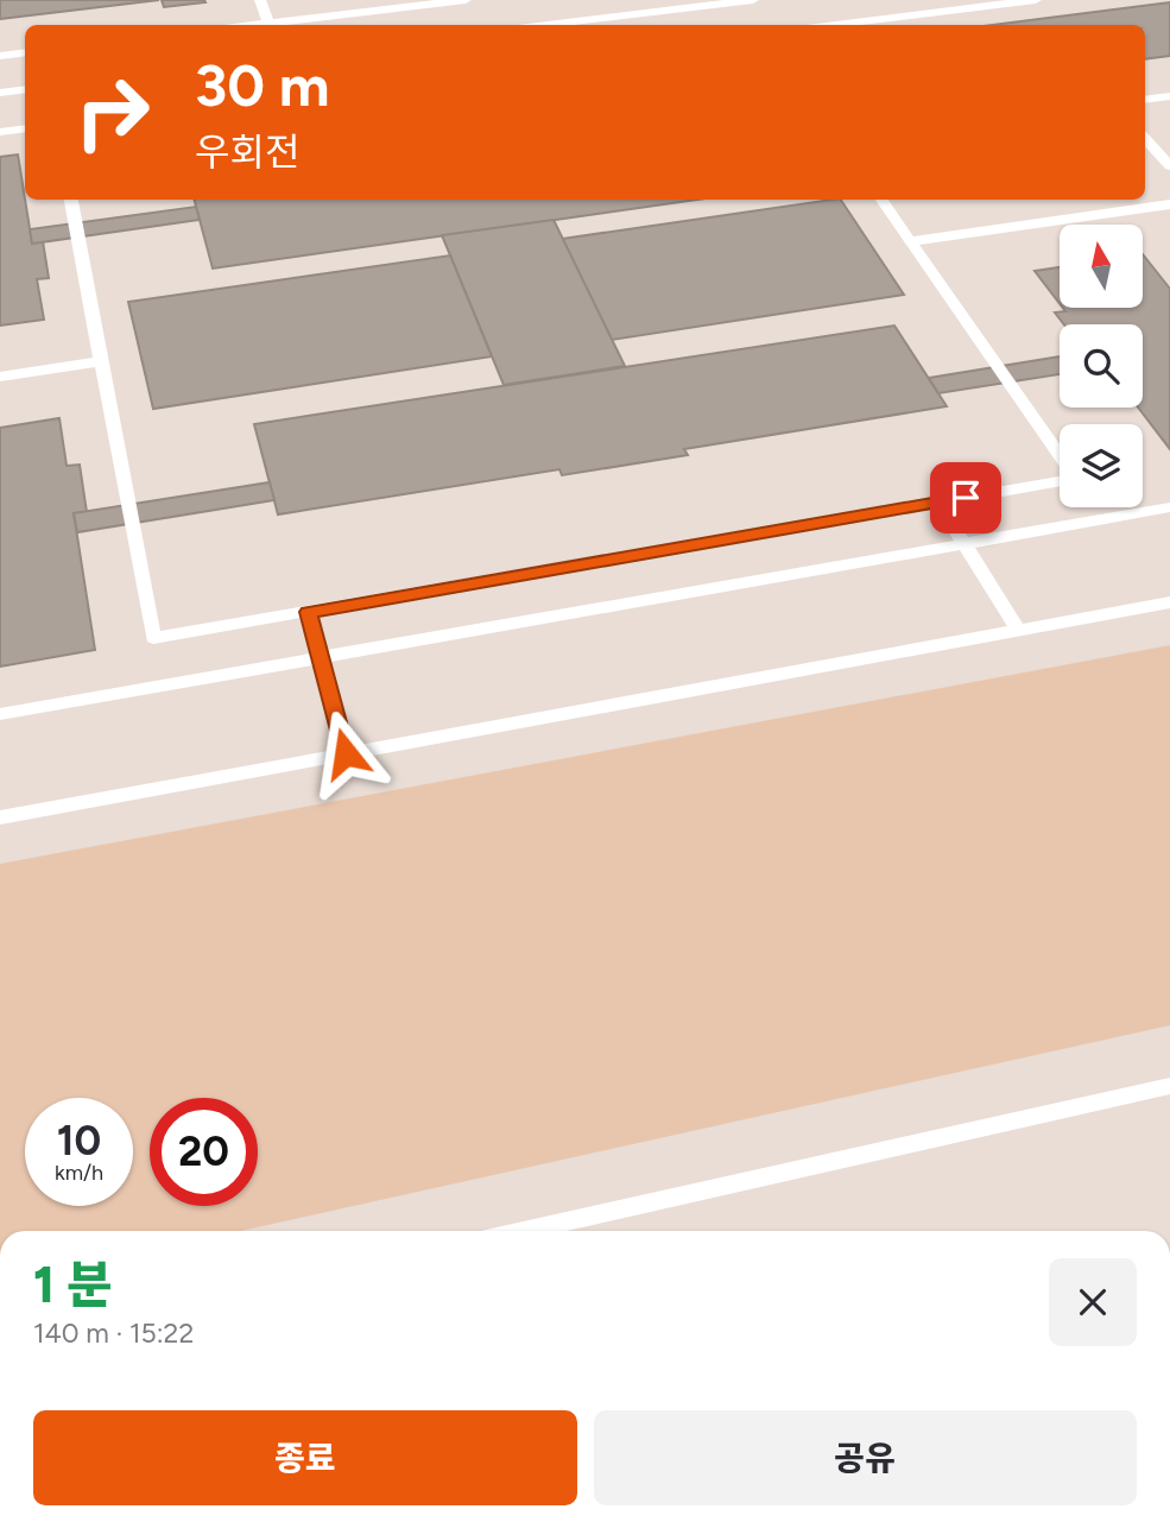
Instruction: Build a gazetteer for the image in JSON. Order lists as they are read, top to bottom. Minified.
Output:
{"north":"top","page":{"turn":["30 m","우회전"],"speed":"10 km/h","limit":"20","heading":["1 분","140 m · 15:22"],"buttons":["종료","공유"]}}
